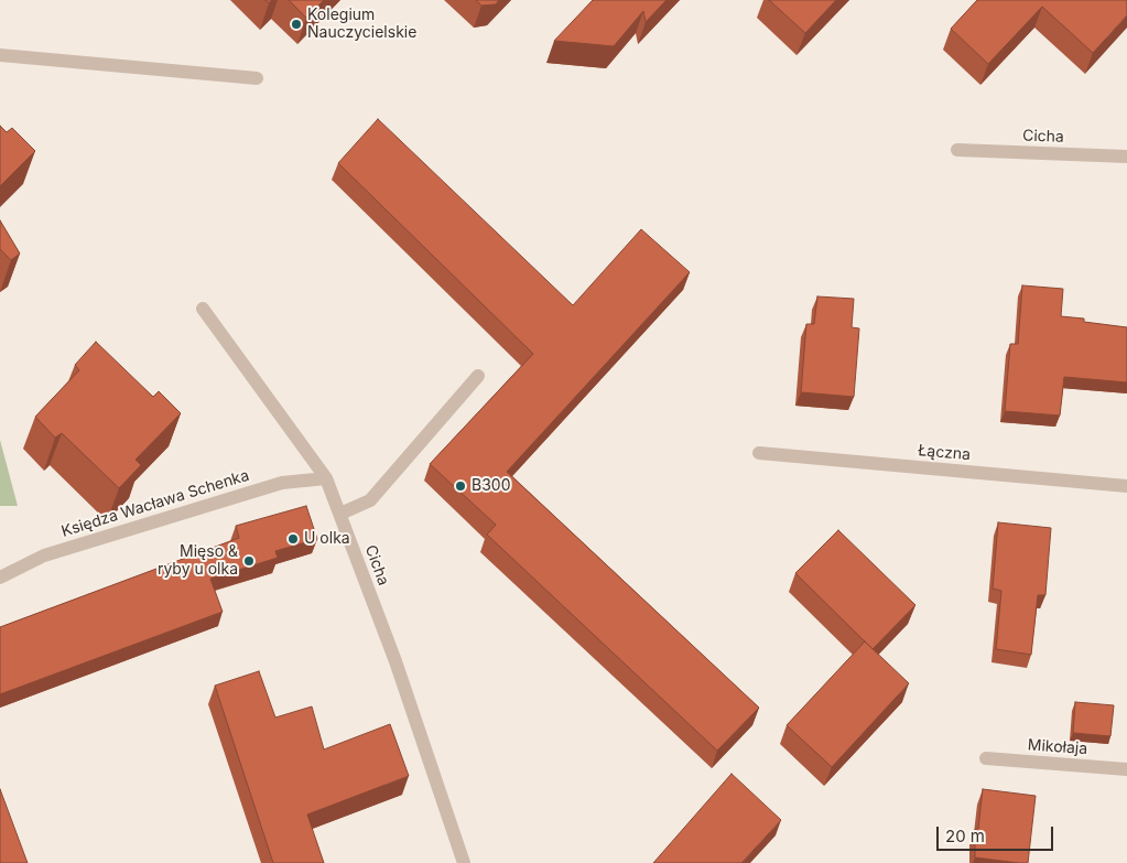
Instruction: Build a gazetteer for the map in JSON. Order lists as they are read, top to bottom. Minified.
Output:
{"streets":{"street":["Cicha","Łączna","Księdza Wacława Schenka","Mikołaja"]},"crossings":[["Cicha","Księdza Wacława Schenka"]],"places":["Kolegium Nauczycielskie","B300","U olka","Mięso & ryby u olka"],"scale_bar":"20 m"}
